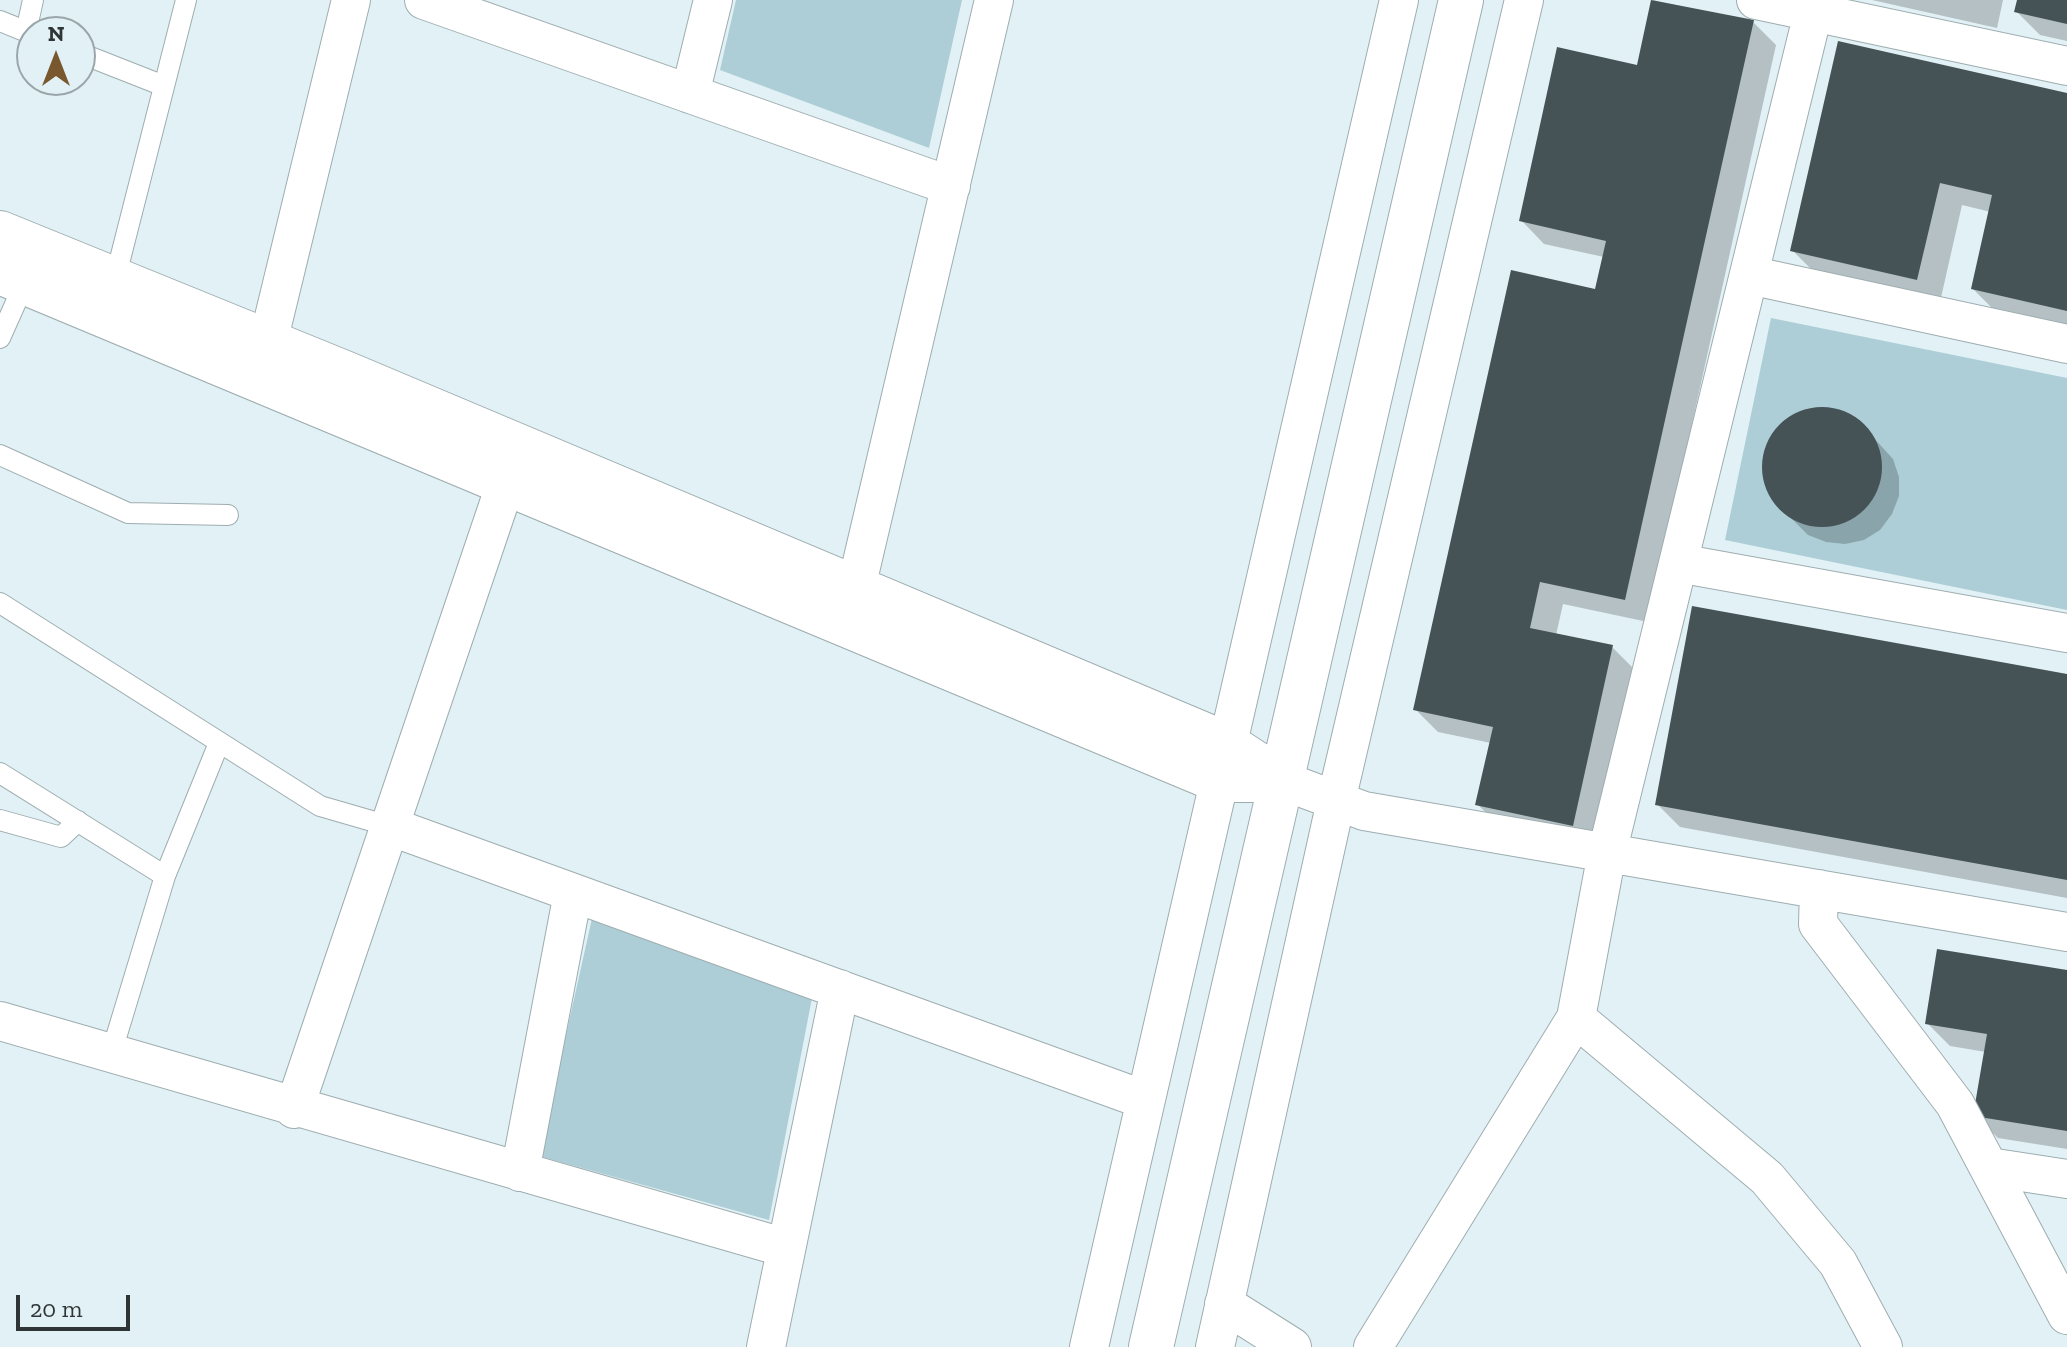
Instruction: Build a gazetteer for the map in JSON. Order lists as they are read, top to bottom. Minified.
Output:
{"scale_bar":"20 m","north":"top"}
